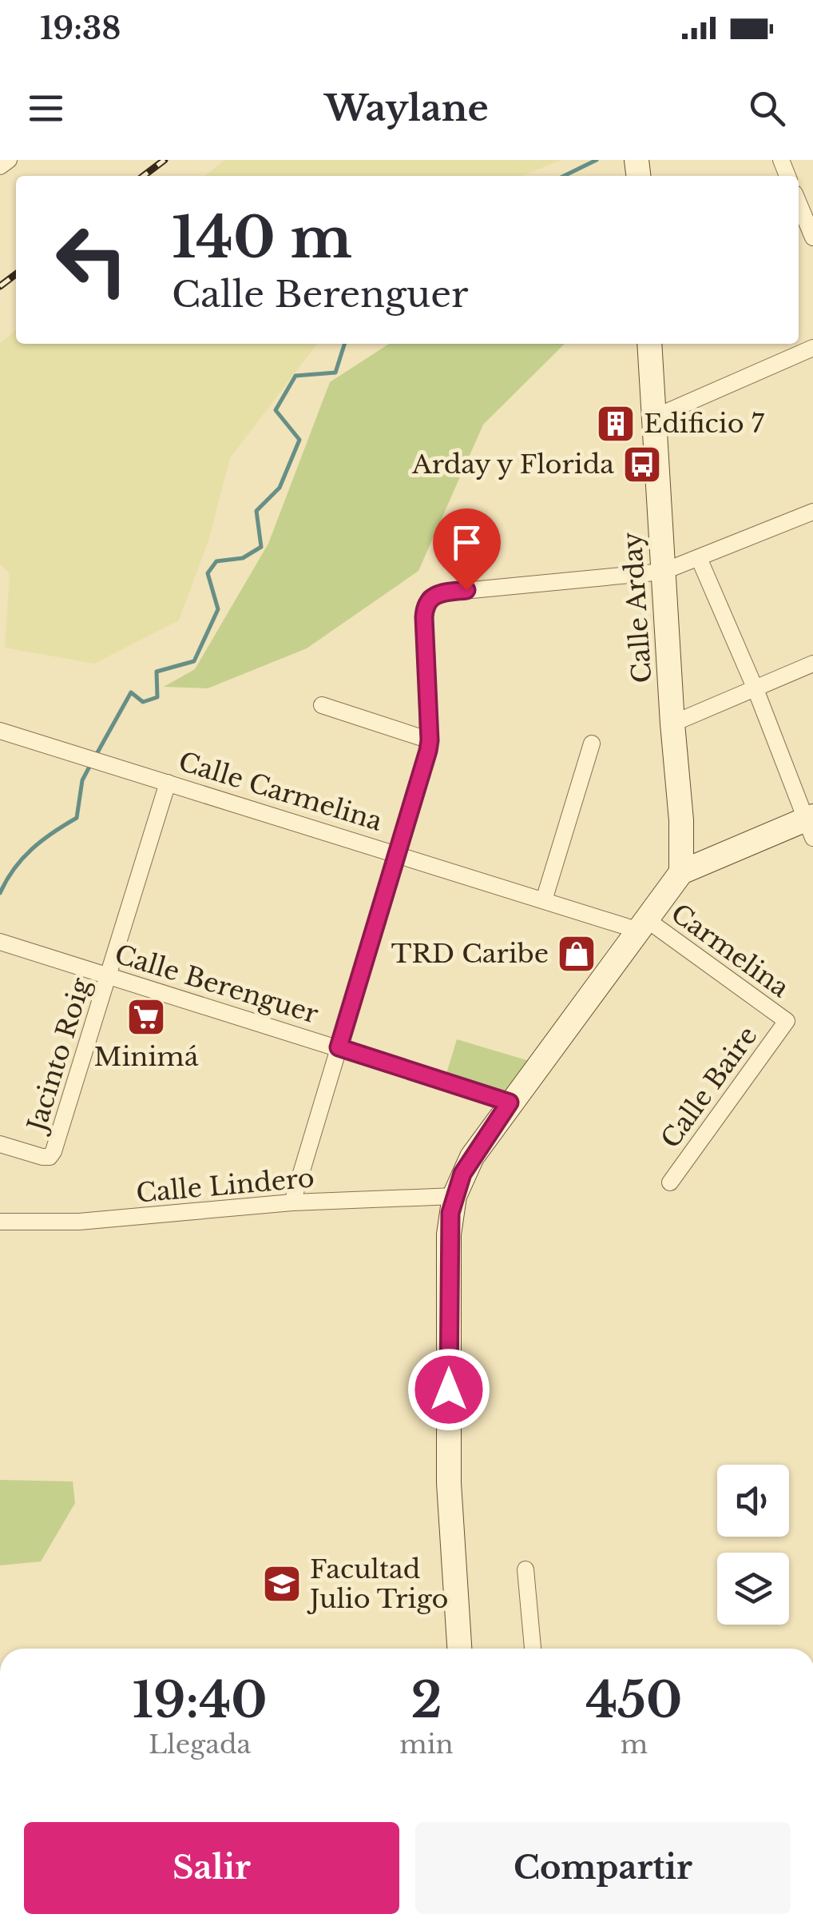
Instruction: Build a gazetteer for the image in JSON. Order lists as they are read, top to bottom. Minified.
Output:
{"streets":{"street":["Calle Arday","Calle Carmelina","Carmelina","Calle Berenguer","Jacinto Roig","Calle Baire","Calle Lindero"]},"crossings":[["Calle Carmelina","Carmelina"],["Calle Carmelina","Jacinto Roig"],["Carmelina","Calle Baire"],["Calle Berenguer","Jacinto Roig"]],"places":{"building":["Edificio 7"],"bus stop":["Arday y Florida"],"shop":["TRD Caribe"],"supermarket":["Minimá"],"school or university":["Facultad Julio Trigo"]},"page":{"status":"19:38","header":"Waylane","turn":["140 m","Calle Berenguer"],"eta":["19:40","Llegada","2","min","450","m"],"buttons":["Salir","Compartir"]}}
